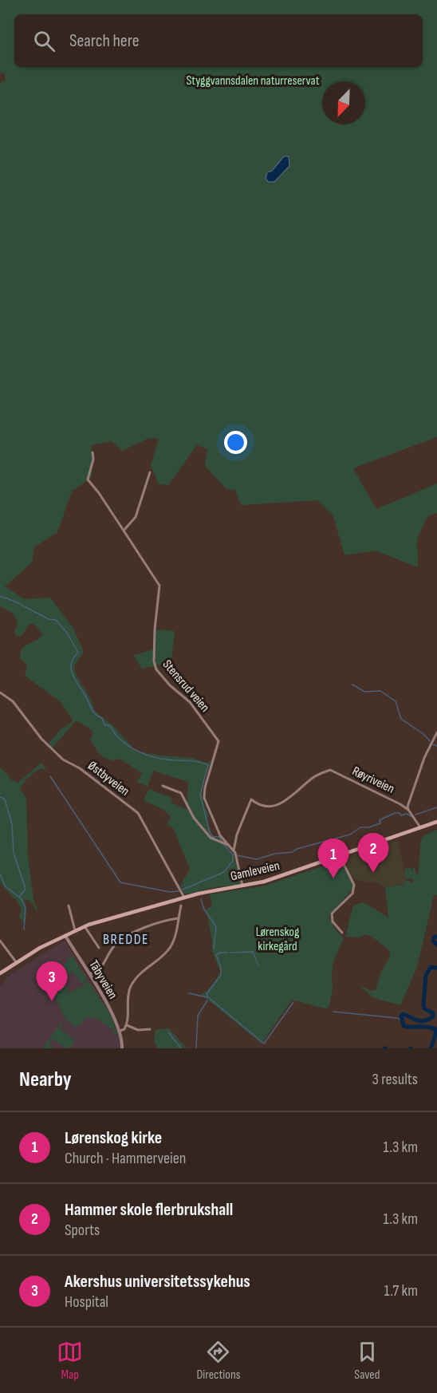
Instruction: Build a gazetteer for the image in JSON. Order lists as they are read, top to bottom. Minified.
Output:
{"streets":{"main road":["Gamleveien"],"street":["Stensrud veien","Østbyveien","Røyriveien","Täbyveien"]},"crossings":[["Stensrud veien","Røyriveien"],["Stensrud veien","Gamleveien"],["Østbyveien","Gamleveien"],["Gamleveien","Täbyveien"]],"districts":["BREDDE"],"parks":["Styggvannsdalen naturreservat","Lørenskog kirkegård"],"north":"bottom left","page":{"search":"Search here","pins":["2","1","3"],"heading":["Nearby","3 results"],"list":[{"mark":"1","name":"Lørenskog kirke","note":"Church · Hammerveien","value":"1.3 km"},{"mark":"2","name":"Hammer skole flerbrukshall","note":"Sports","value":"1.3 km"},{"mark":"3","name":"Akershus universitetssykehus","note":"Hospital","value":"1.7 km"}],"nav":["Map","Directions","Saved"]}}
